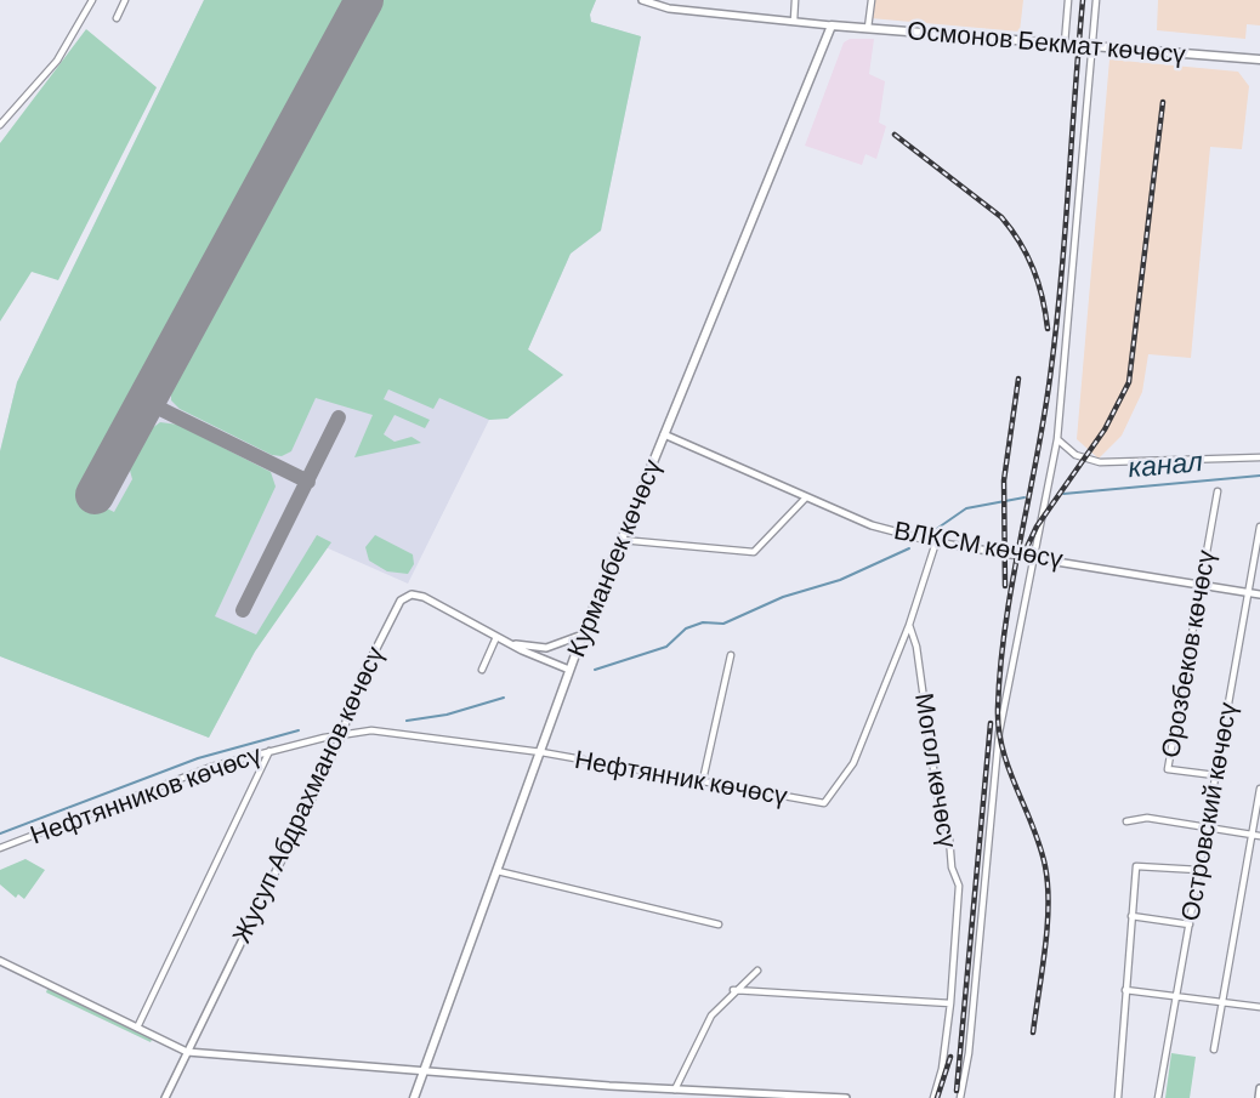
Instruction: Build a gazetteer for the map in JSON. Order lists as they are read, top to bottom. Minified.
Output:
{"streets":{"main road":["Осмонов Бекмат көчөсү","Курманбек көчөсү"],"street":["ВЛКСМ көчөсү","Орозбеков көчөсү","Могол көчөсү","Нефтянник көчөсү","Нефтянников көчөсү","Жусуп Абдрахманов көчөсү","Островский көчөсү"]},"crossings":[["Осмонов Бекмат көчөсү","Курманбек көчөсү"],["ВЛКСМ көчөсү","Курманбек көчөсү"],["ВЛКСМ көчөсү","Орозбеков көчөсү"],["ВЛКСМ көчөсү","Островский көчөсү"],["Курманбек көчөсү","Нефтянник көчөсү"],["Курманбек көчөсү","Жусуп Абдрахманов көчөсү"],["Орозбеков көчөсү","Островский көчөсү"],["Могол көчөсү","Нефтянник көчөсү"],["Нефтянник көчөсү","Нефтянников көчөсү"],["Нефтянник көчөсү","Жусуп Абдрахманов көчөсү"],["Нефтянников көчөсү","Жусуп Абдрахманов көчөсү"]],"water":["канал"]}
